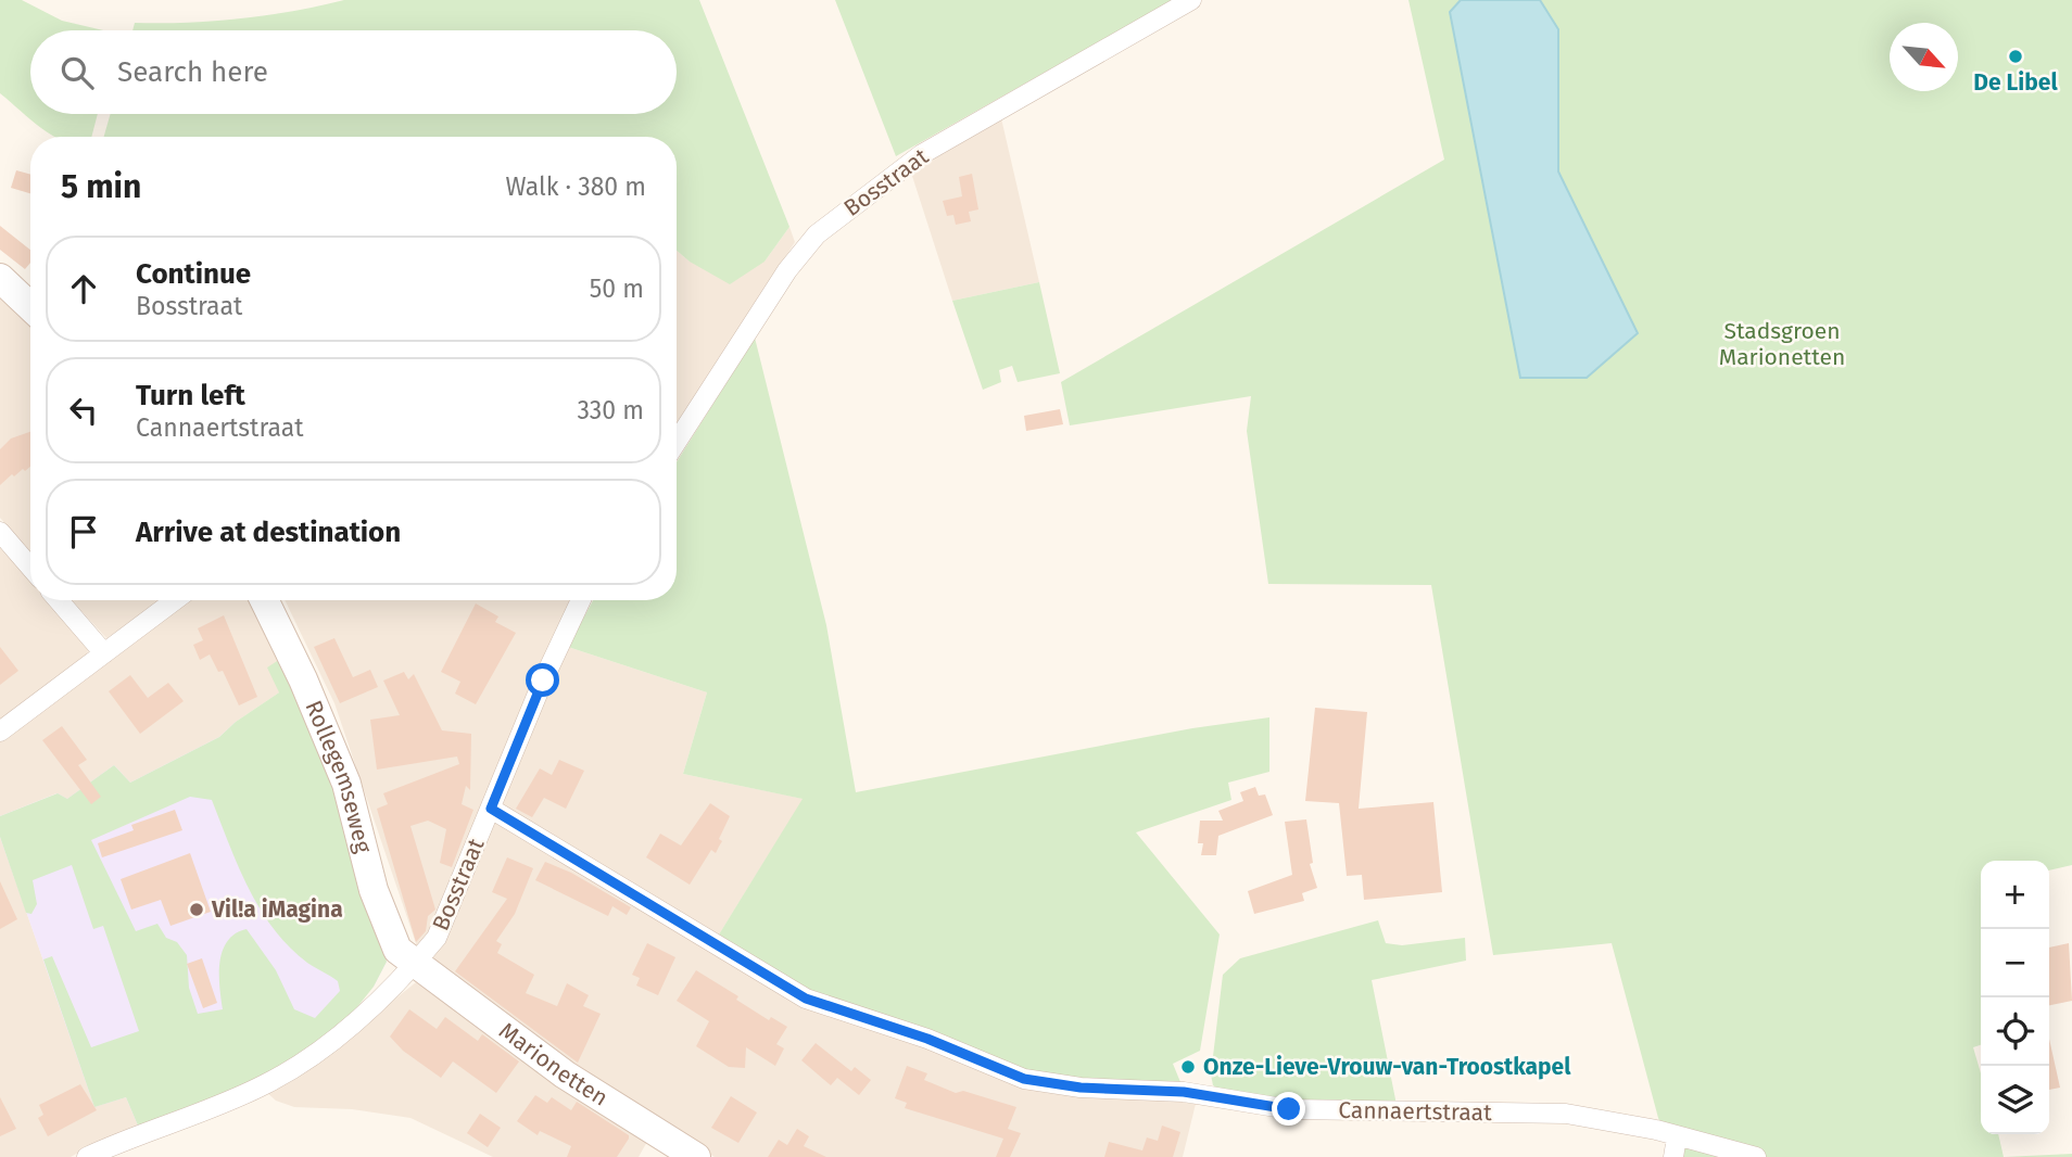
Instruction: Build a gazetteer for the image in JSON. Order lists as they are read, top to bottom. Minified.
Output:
{"streets":{"street":["Bosstraat","Rollegemseweg","Marionetten","Cannaertstraat"]},"crossings":[["Bosstraat","Rollegemseweg"],["Bosstraat","Marionetten"],["Bosstraat","Cannaertstraat"],["Rollegemseweg","Marionetten"]],"parks":["Stadsgroen Marionetten"],"places":["De Libel","Vil!a iMagina","Onze-Lieve-Vrouw-van-Troostkapel"],"north":"bottom right","page":{"search":"Search here","heading":["5 min","Walk · 380 m"],"list":[["Continue","Bosstraat","50 m"],["Turn left","Cannaertstraat","330 m"],"Arrive at destination"],"map_buttons":["+","−"]}}
